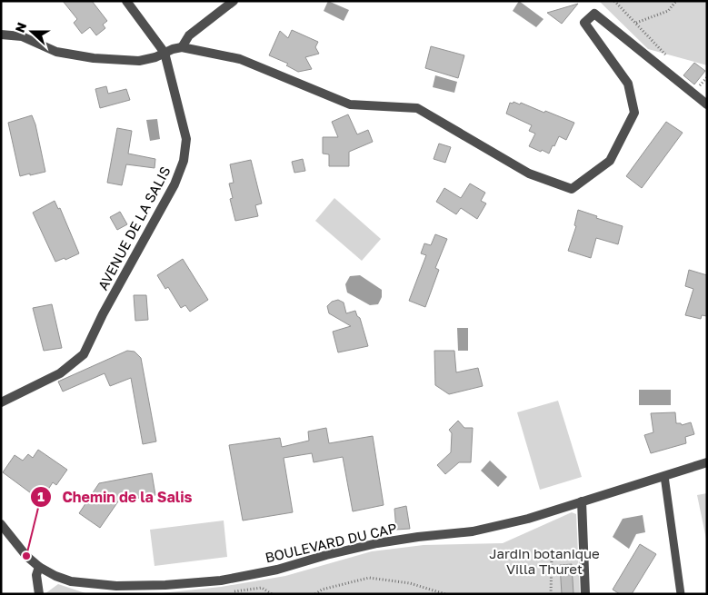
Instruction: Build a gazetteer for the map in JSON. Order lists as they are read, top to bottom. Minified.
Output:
{"streets":{"street":["AVENUE DE LA SALIS","BOULEVARD DU CAP"]},"parks":["Jardin botanique Villa Thuret"],"places":["Chemin de la Salis"],"north":"left"}
